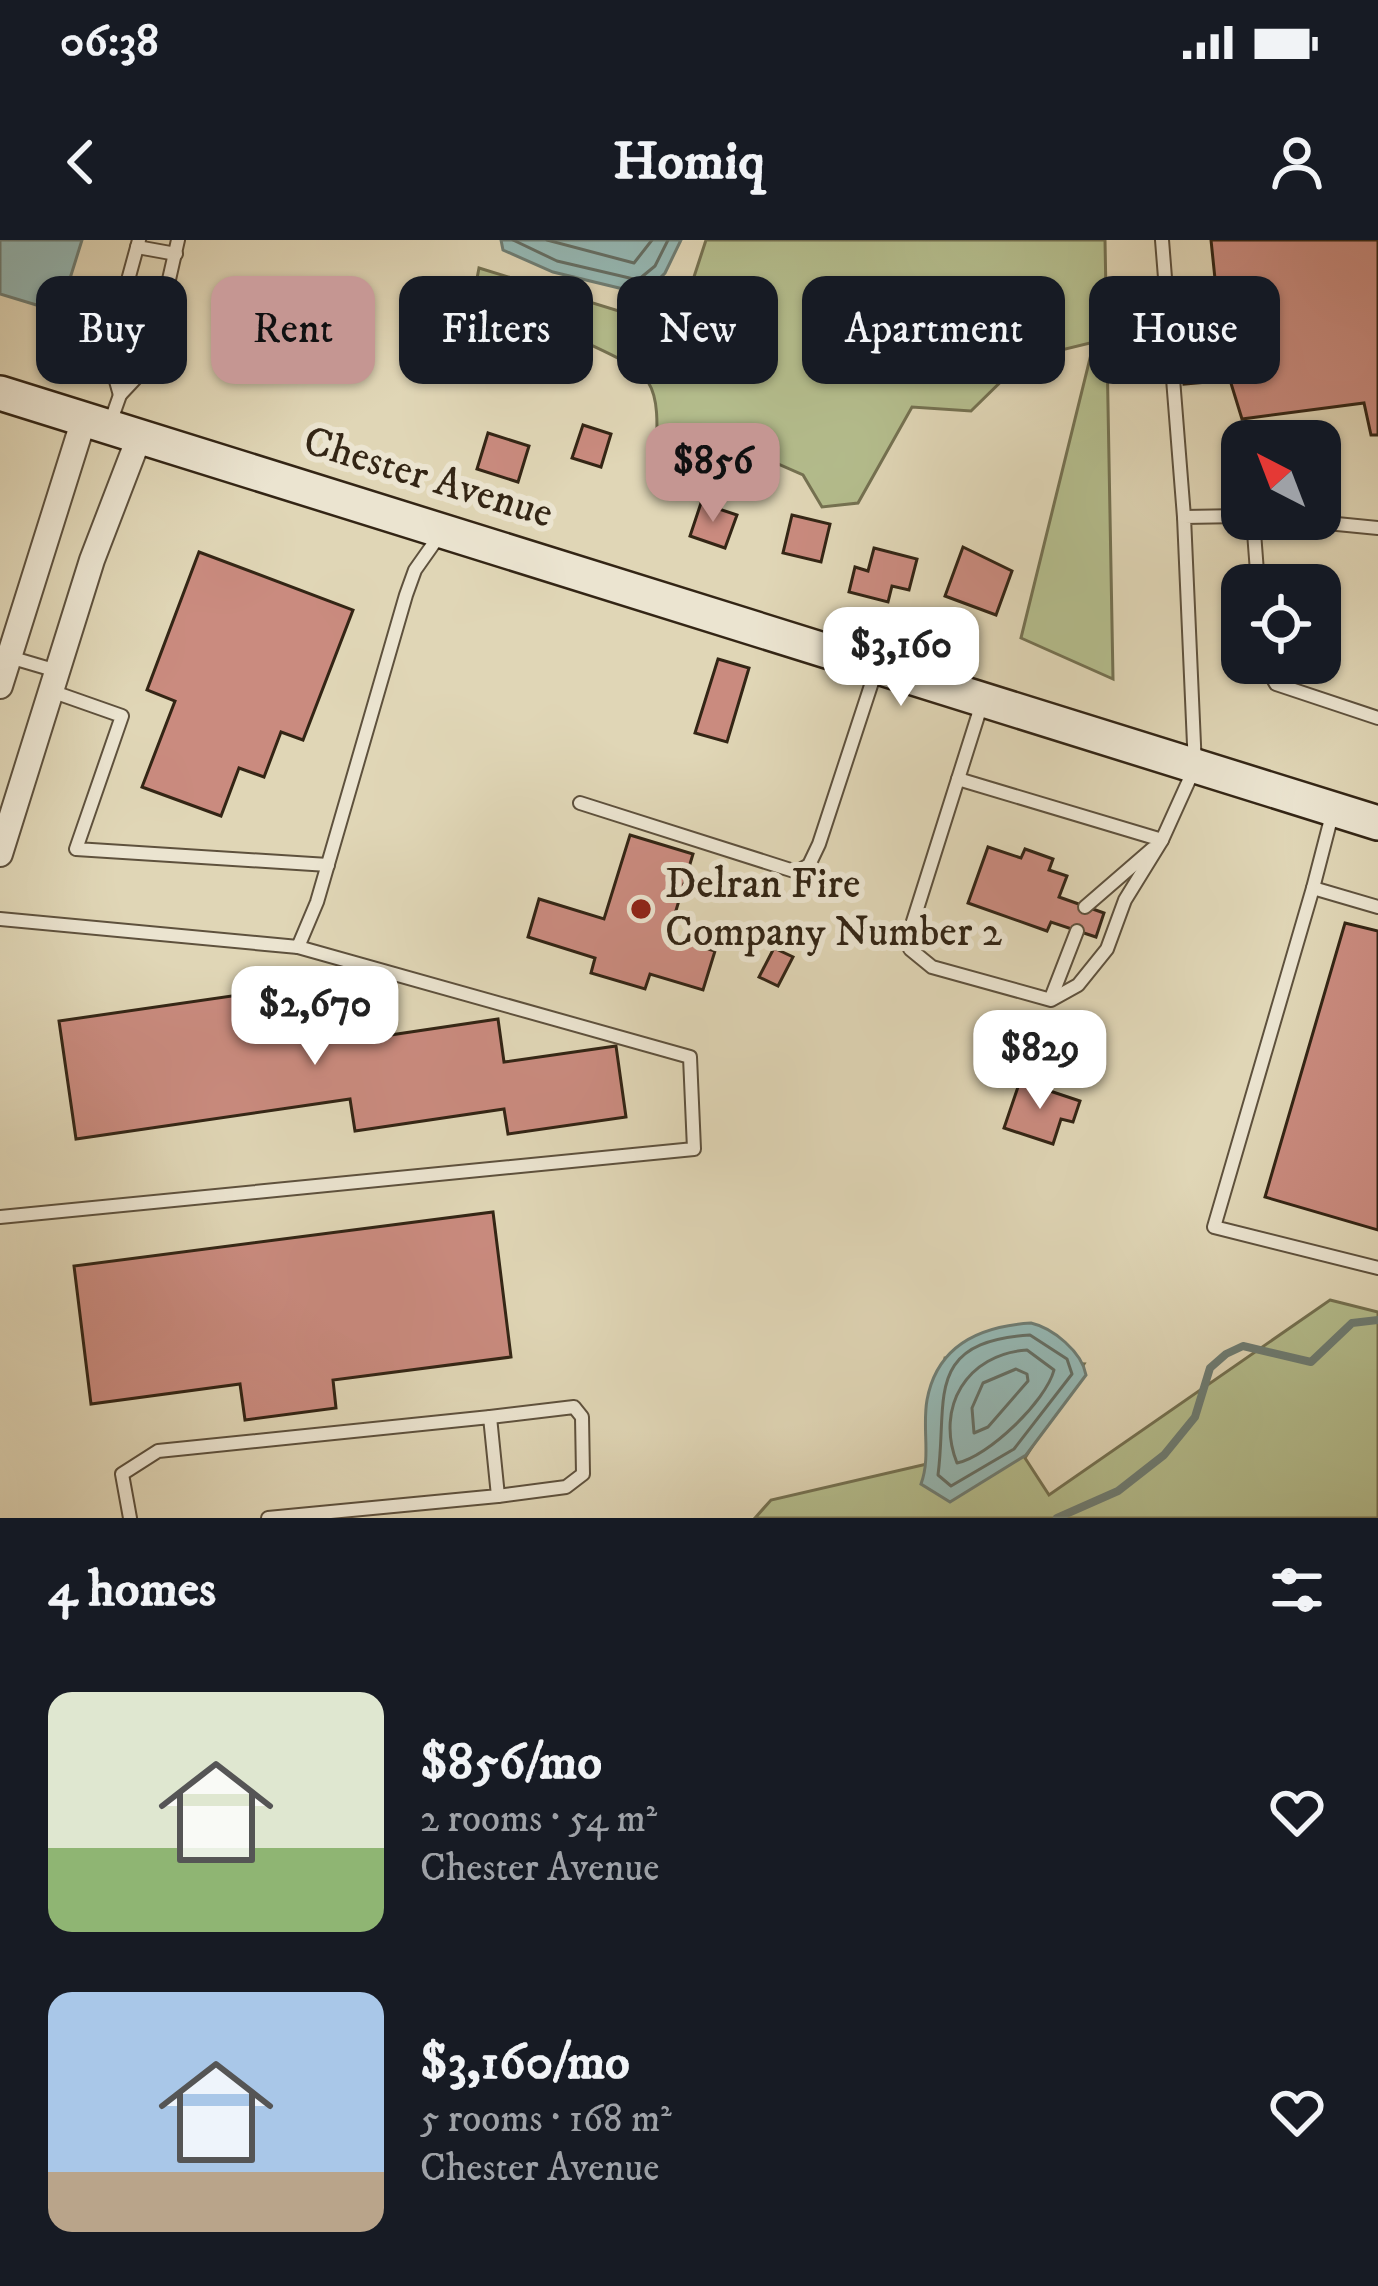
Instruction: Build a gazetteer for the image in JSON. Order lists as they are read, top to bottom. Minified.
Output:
{"streets":{"street":["Chester Avenue"]},"places":["Delran Fire Company Number 2"],"north":"top left","page":{"status":"06:38","header":"Homiq","chip":["Buy","Rent","Filters","New","Apartment","House"],"price":["$856","$3,160","$2,670","$829"],"heading":"4 homes","list":[{"name":"$856/mo","note":"2 rooms · 54 m² · Chester Avenue"},{"name":"$3,160/mo","note":"5 rooms · 168 m² · Chester Avenue"}]}}
